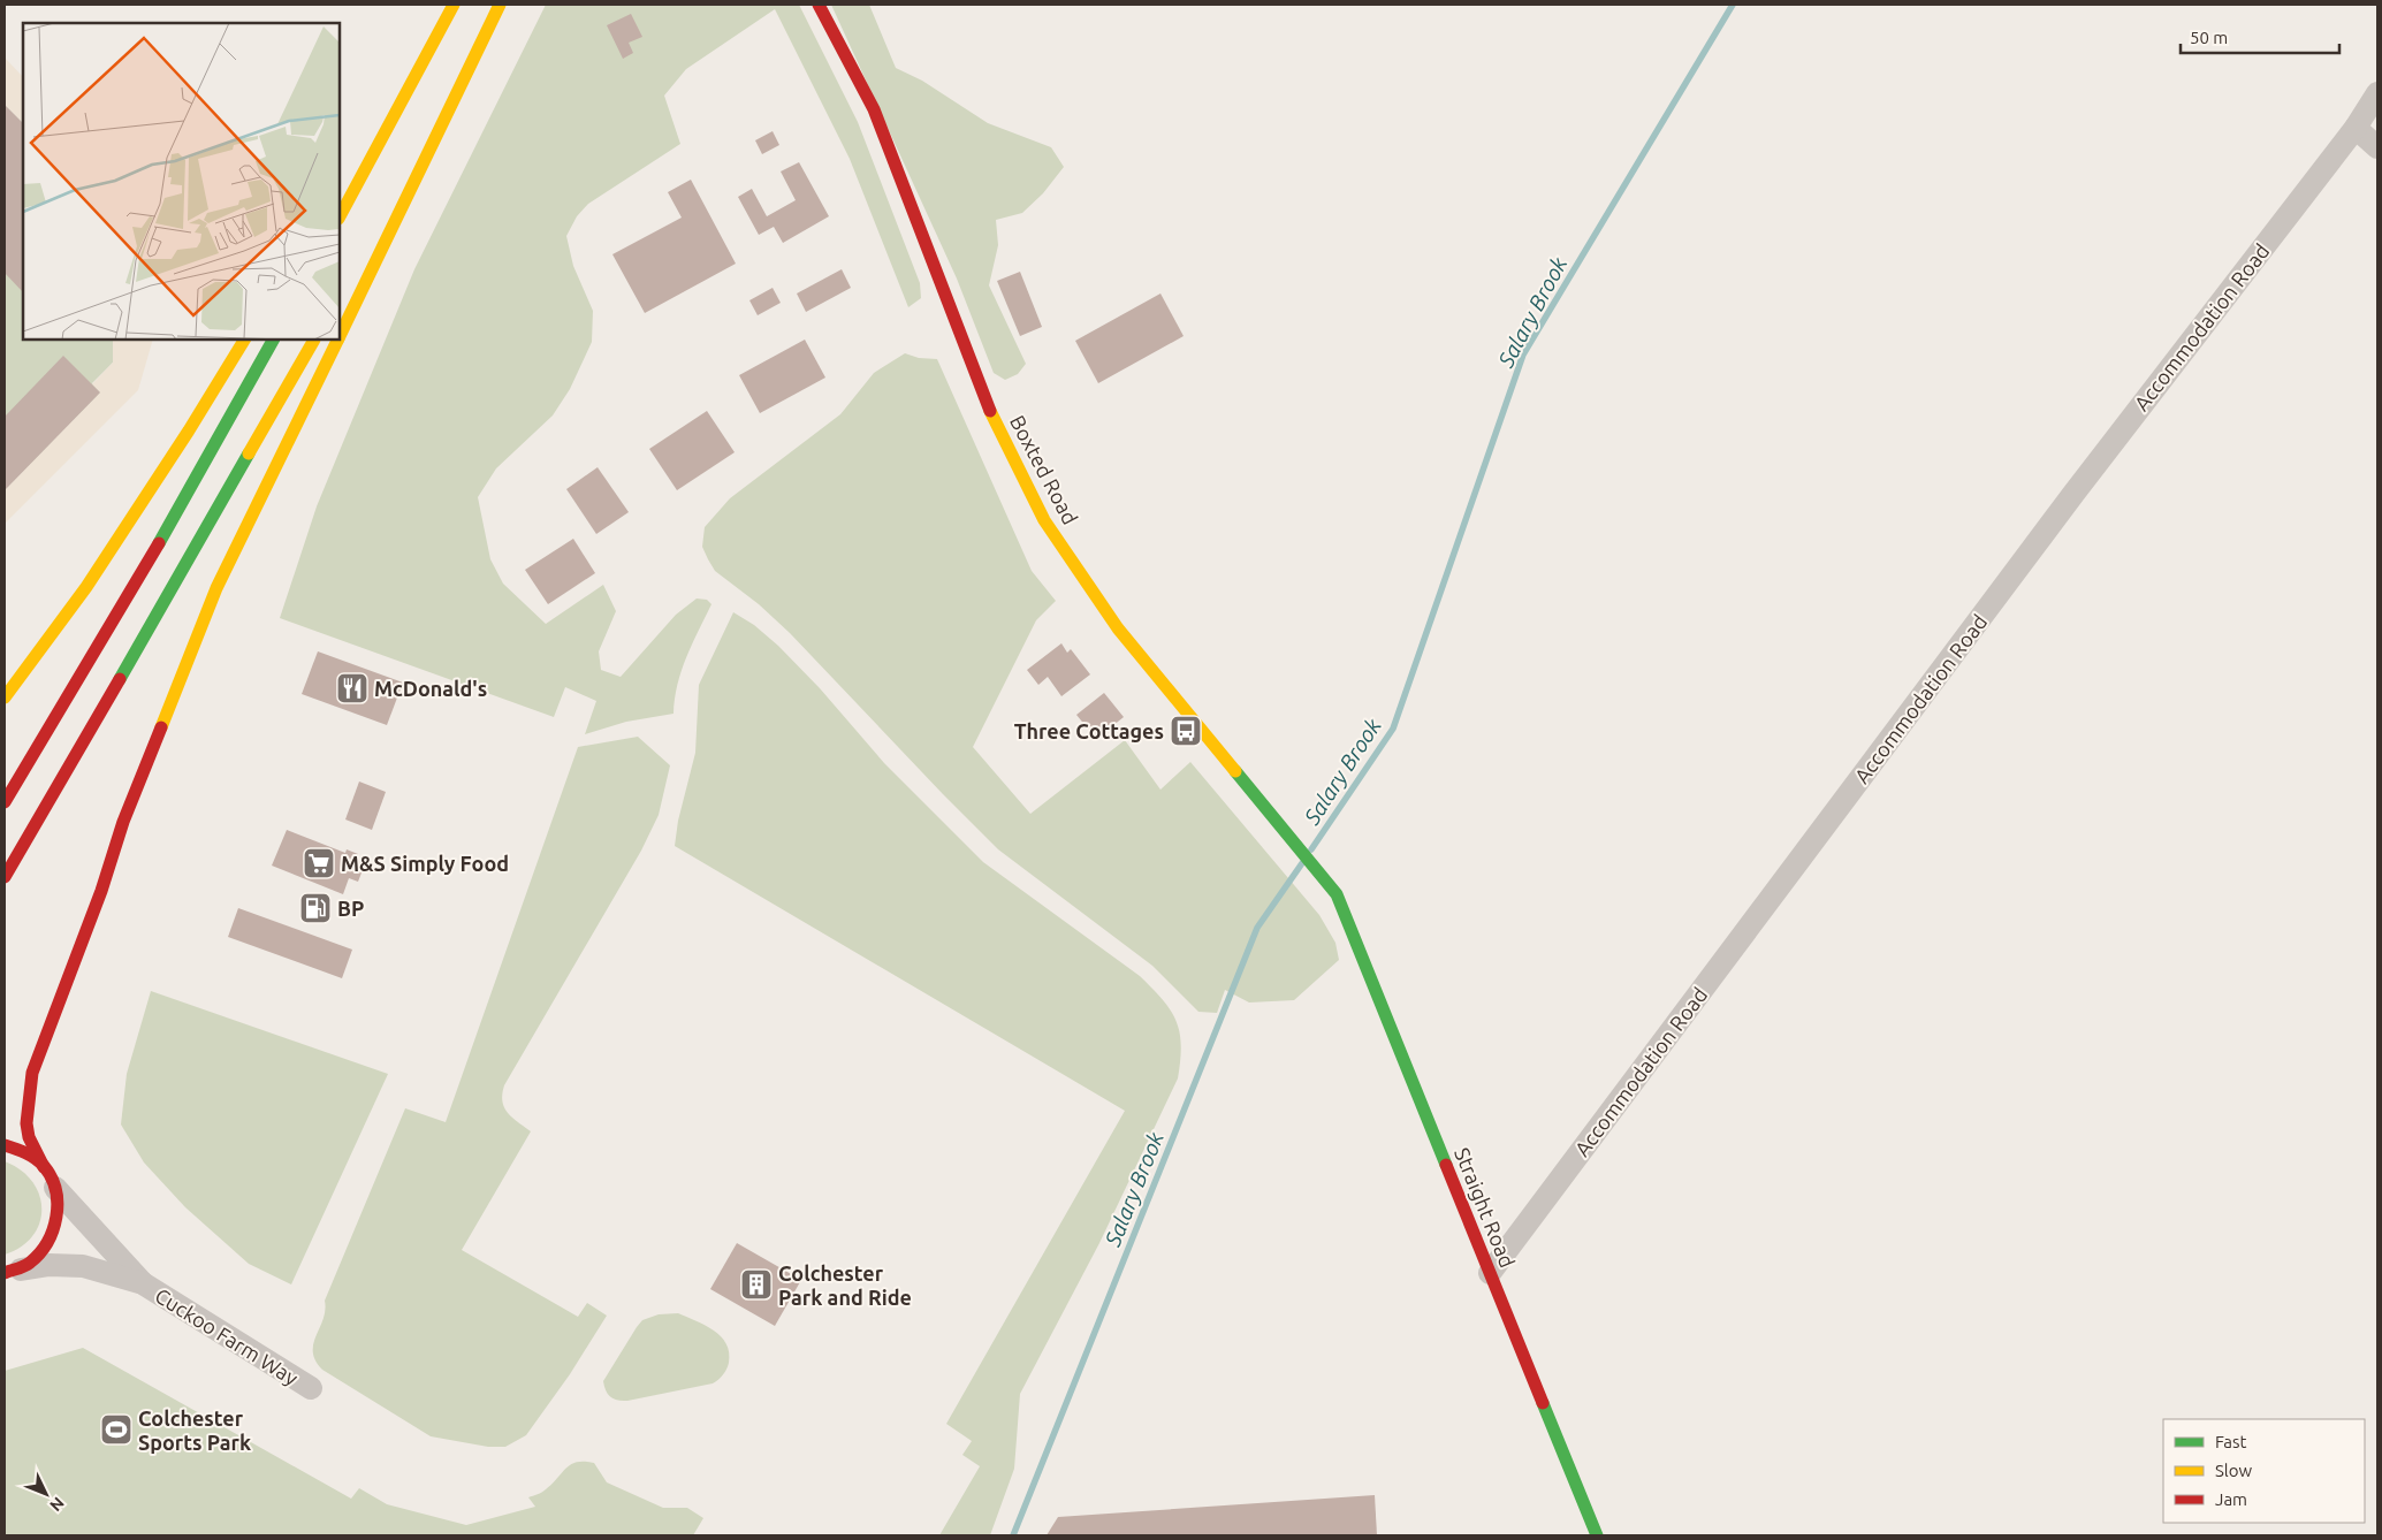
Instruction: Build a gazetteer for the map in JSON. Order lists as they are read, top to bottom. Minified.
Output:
{"streets":{"main road":["Boxted Road","Straight Road"],"street":["Accommodation Road","Cuckoo Farm Way"]},"crossings":[["Accommodation Road","Straight Road"],["Boxted Road","Straight Road"]],"water":["Salary Brook"],"places":{"restaurant":["McDonald's"],"bus stop":["Three Cottages"],"supermarket":["M&S Simply Food"],"fuel station":["BP"],"building":["Colchester Park and Ride"],"sports":["Colchester Sports Park"]},"legend":["Fast","Slow","Jam"],"scale_bar":"50 m","north":"bottom right"}
